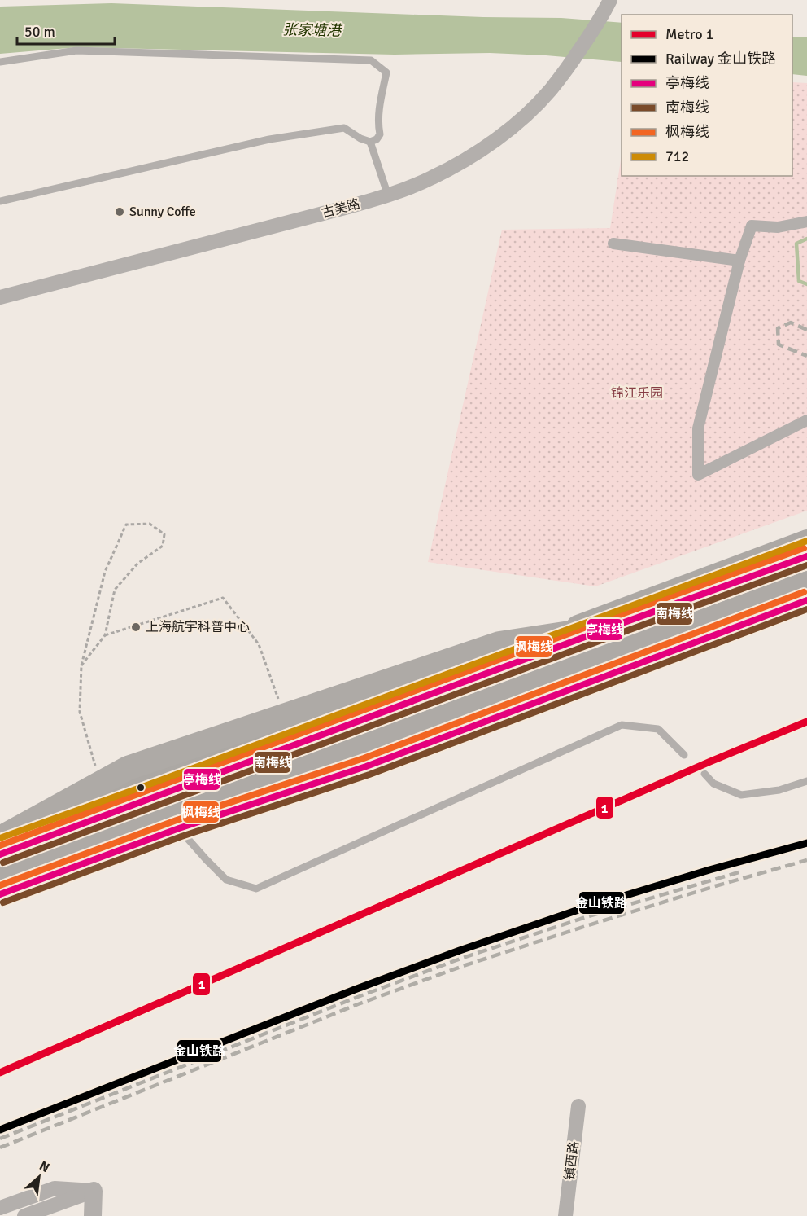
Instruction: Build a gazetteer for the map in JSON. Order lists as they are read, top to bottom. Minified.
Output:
{"streets":{"street":["古美路","镇西路"]},"water":["张家塘港"],"parks":["锦江乐园"],"places":["Sunny Coffe","上海航宇科普中心"],"lines":["transit line 712","transit line 枫梅线","transit line 亭梅线","transit line 南梅线","metro line 1","rail line 金山铁路"],"legend":["Metro 1","Railway 金山铁路","亭梅线","南梅线","枫梅线","712"],"scale_bar":"50 m","north":"top right"}
